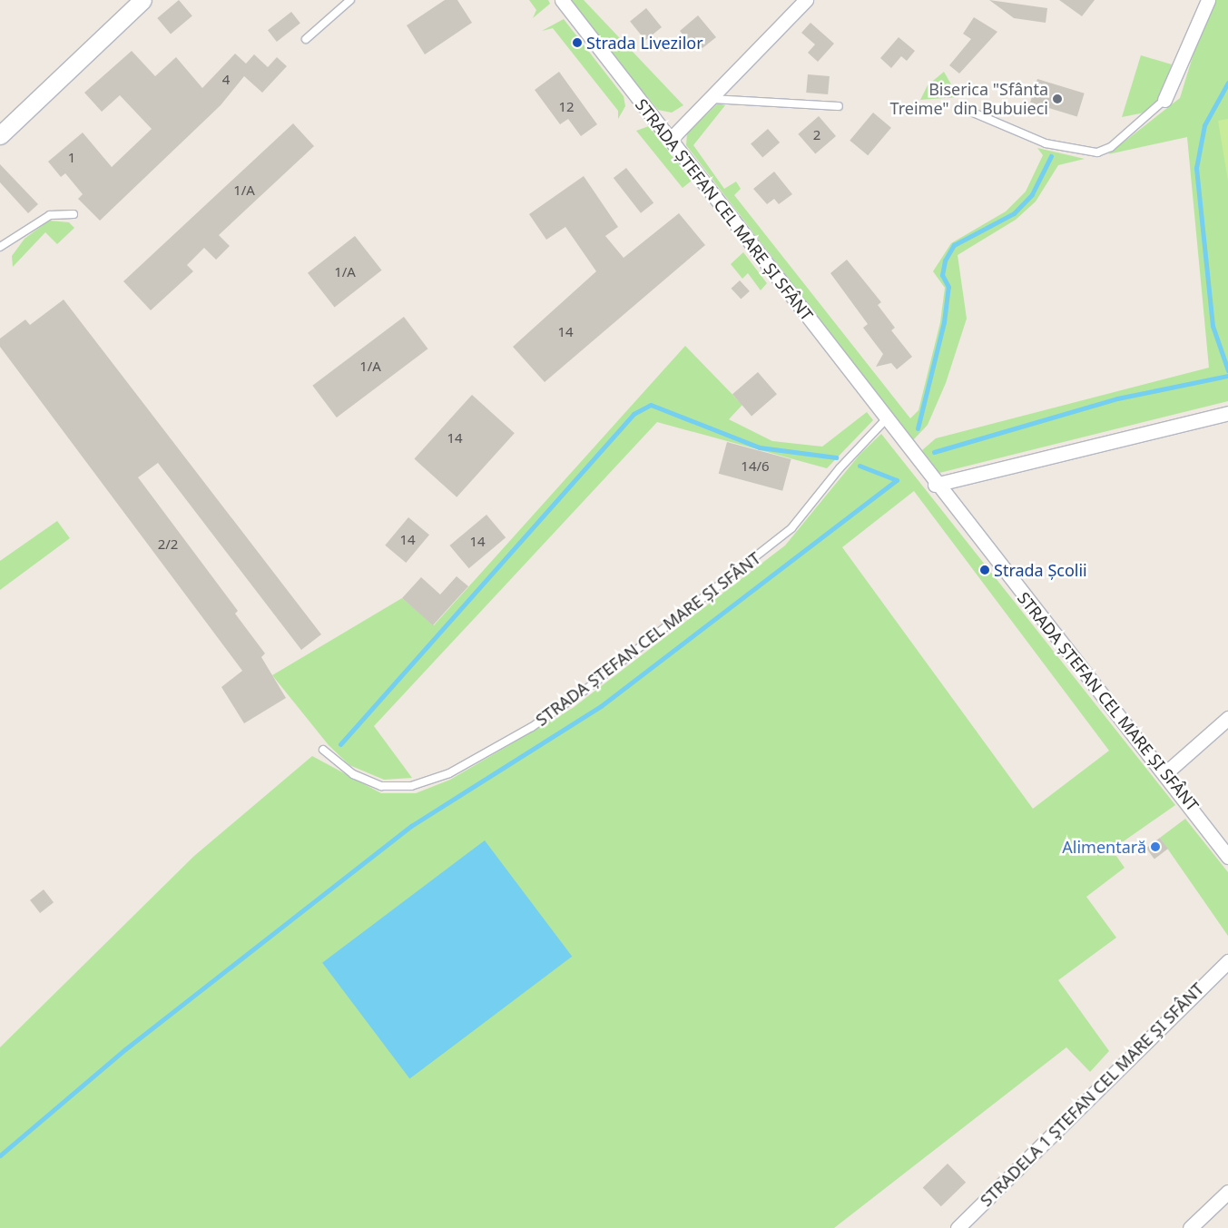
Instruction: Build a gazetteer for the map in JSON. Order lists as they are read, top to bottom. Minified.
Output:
{"streets":{"street":["STRADA ȘTEFAN CEL MARE ȘI SFÂNT","STRADELA 1 ŞTEFAN CEL MARE ŞI SFÂNT"]},"places":["Strada Livezilor","Biserica \"Sfânta Treime\" din Bubuieci","Strada Școlii","Alimentară"],"house_numbers":["4","12","2","1","1/A","1/A","14","1/A","14","14/6","14","14","2/2"]}
